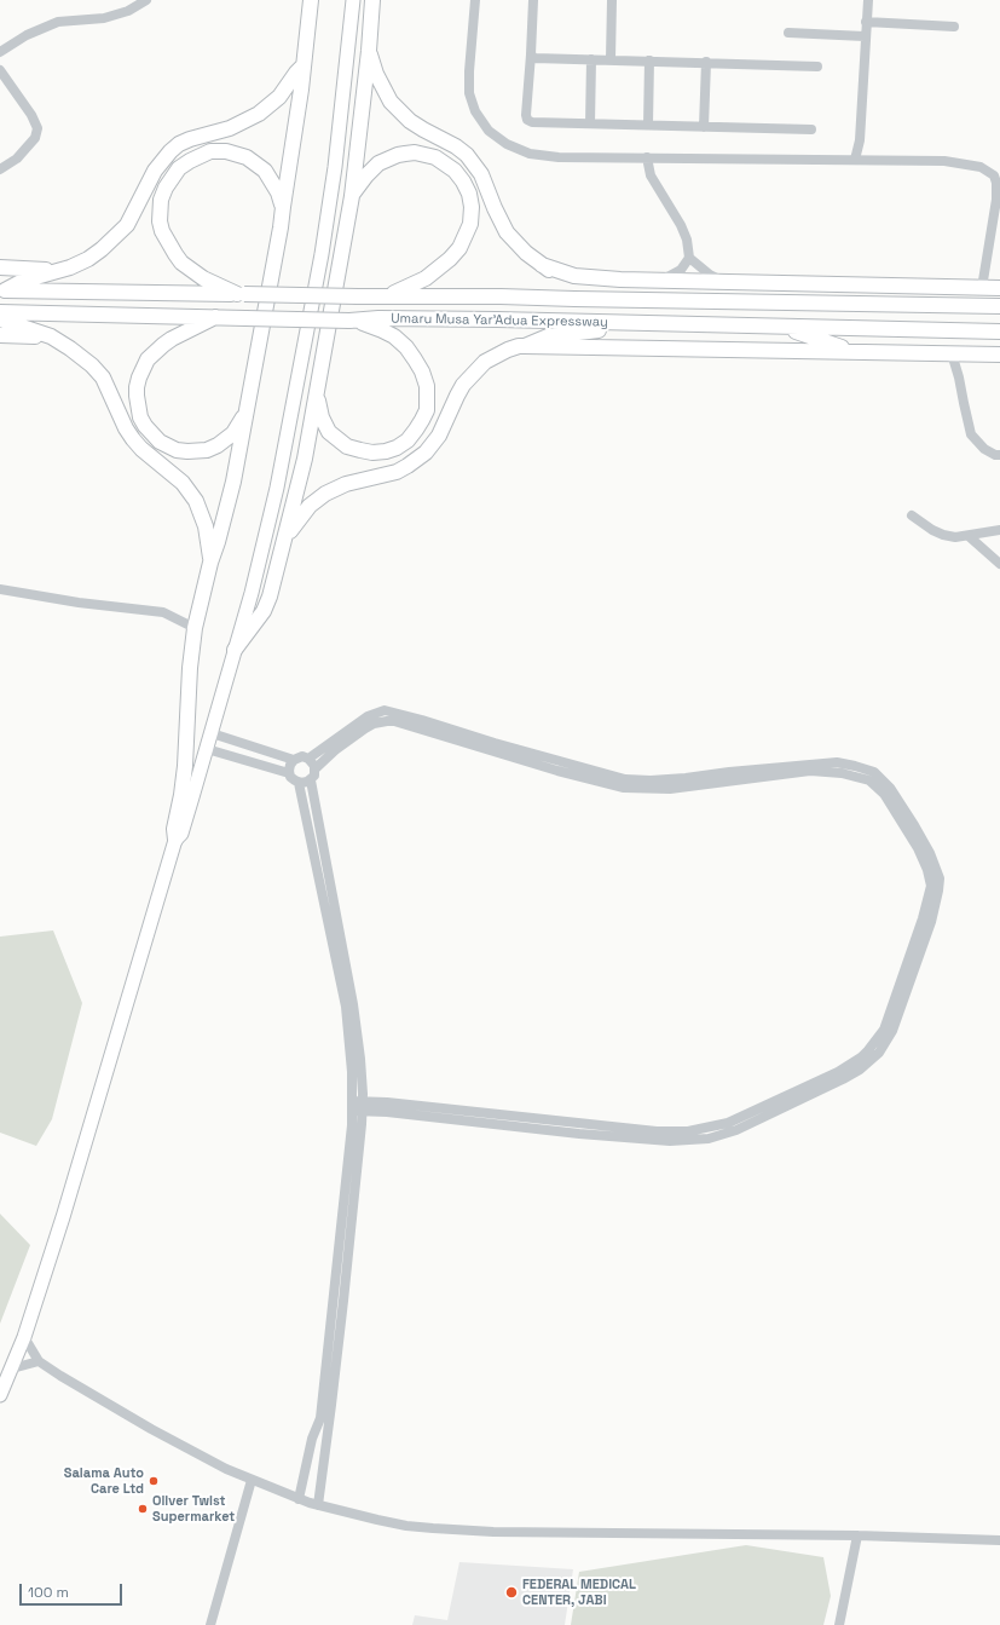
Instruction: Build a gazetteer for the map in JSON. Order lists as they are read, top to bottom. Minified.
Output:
{"streets":{"highway":["Umaru Musa Yar'Adua Expressway"]},"places":["Salama Auto Care Ltd","Oliver Twist Supermarket","FEDERAL MEDICAL CENTER, JABI"],"scale_bar":"100 m"}
